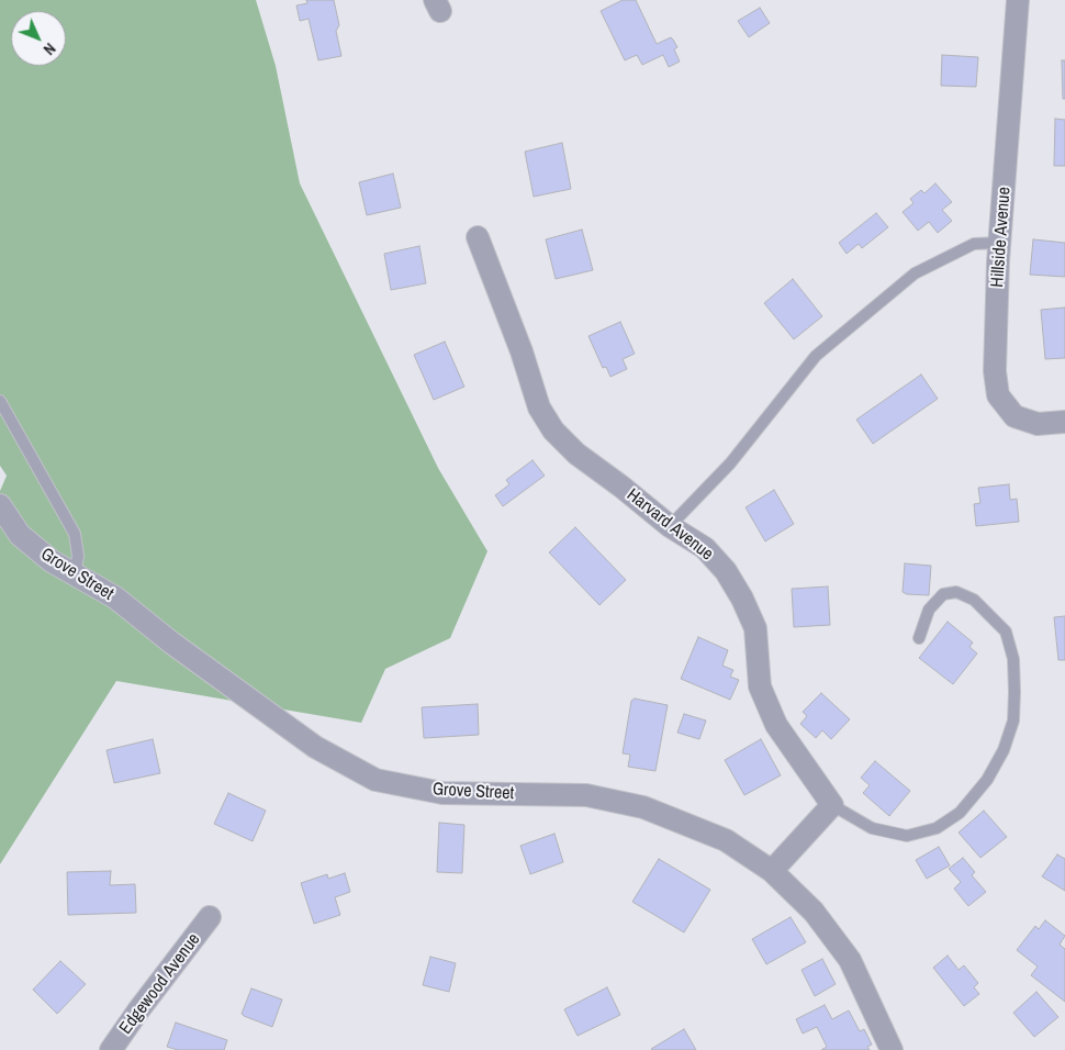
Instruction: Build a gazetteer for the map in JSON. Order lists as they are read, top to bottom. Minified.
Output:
{"streets":{"street":["Hillside Avenue","Harvard Avenue","Grove Street","Edgewood Avenue"]},"north":"bottom right"}
